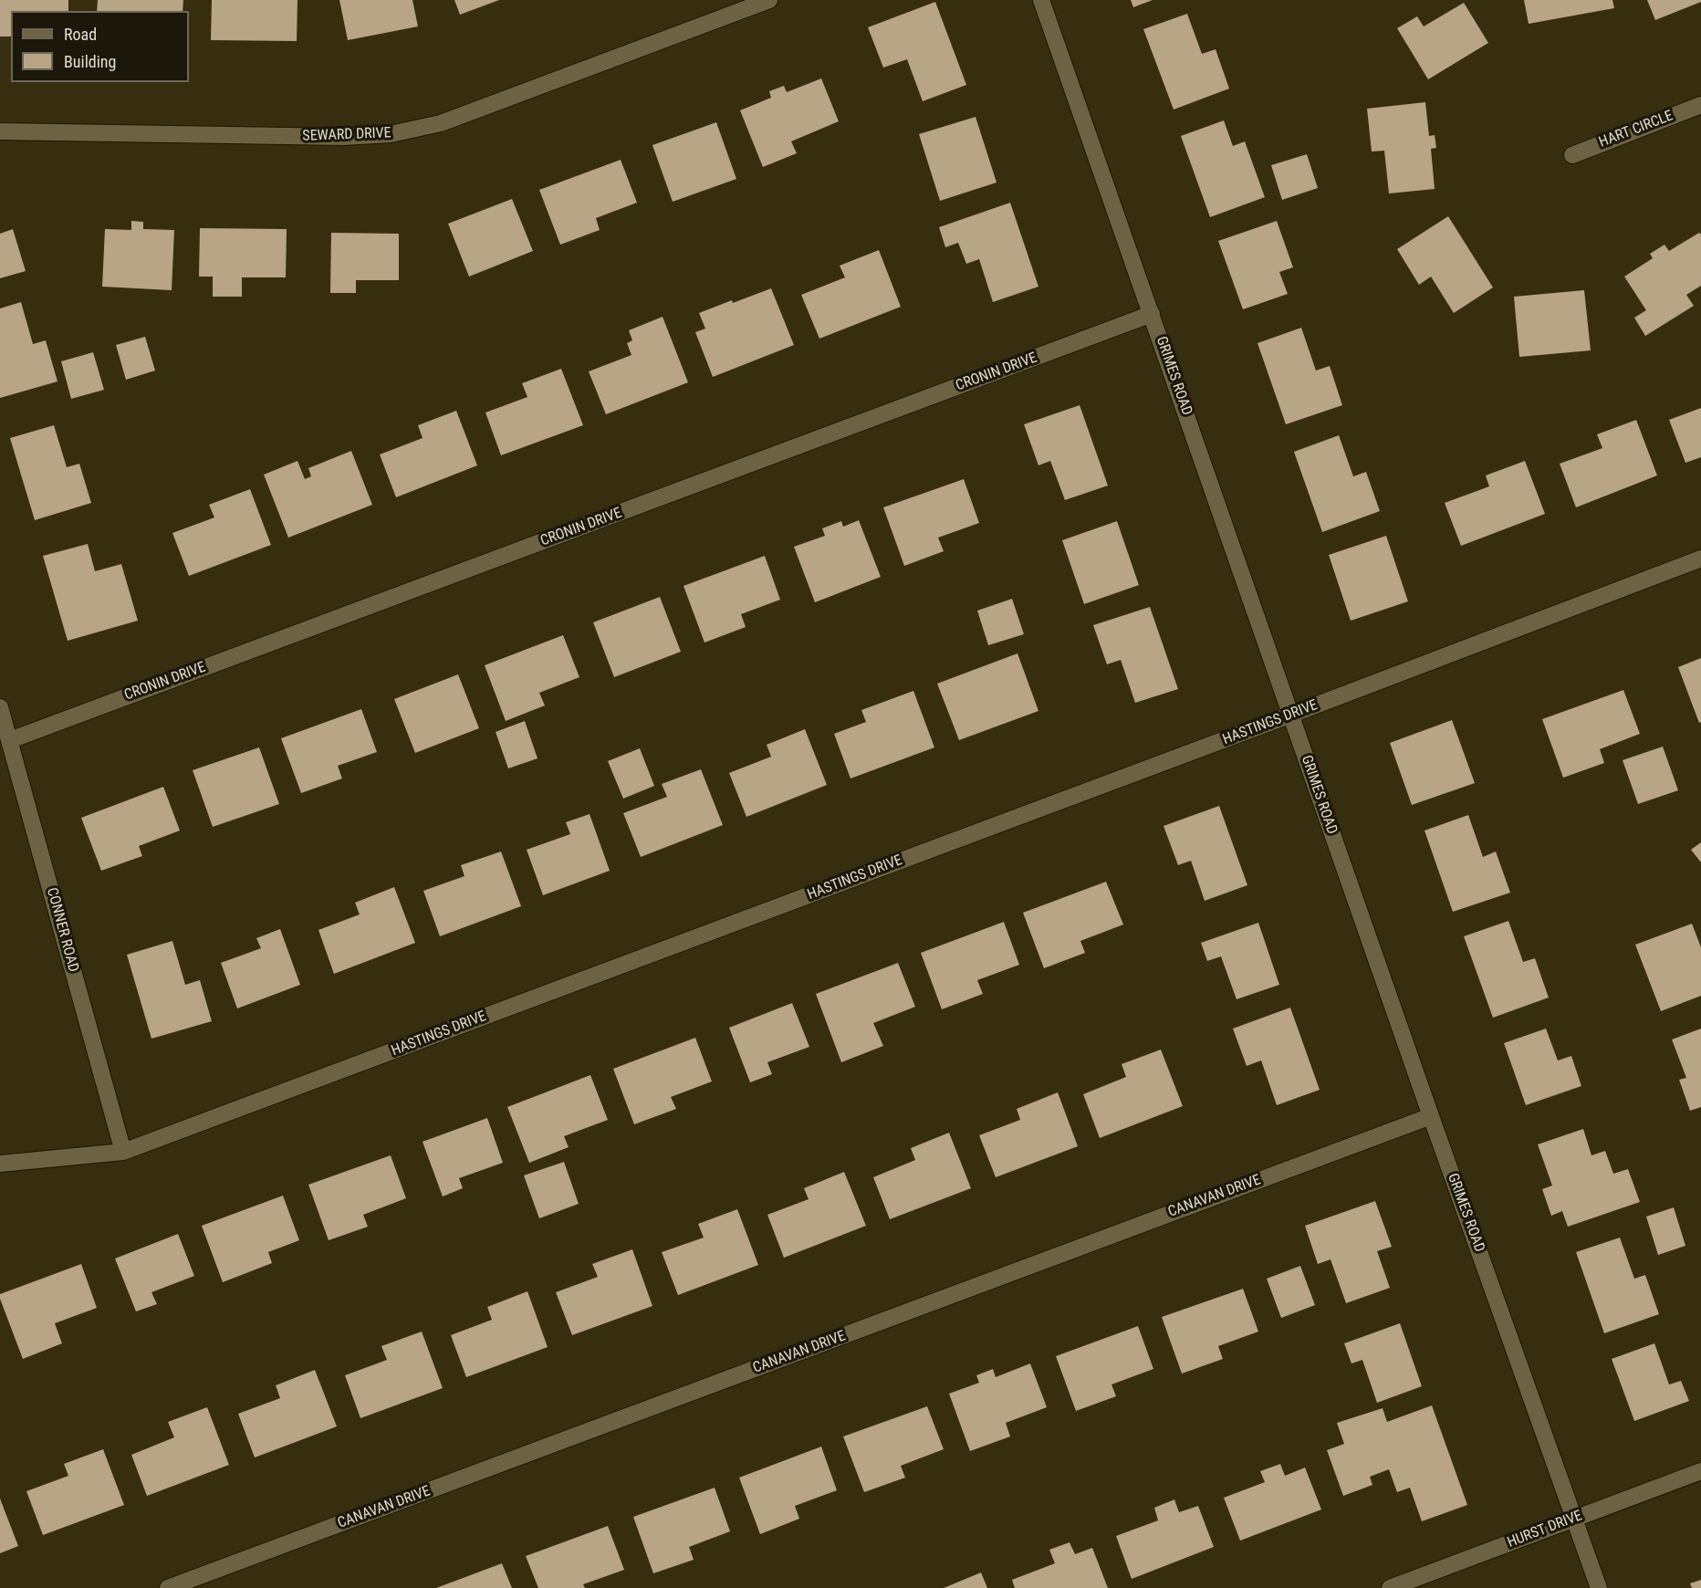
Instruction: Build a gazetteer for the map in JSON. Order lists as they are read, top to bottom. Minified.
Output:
{"streets":{"street":["HART CIRCLE","SEWARD DRIVE","CRONIN DRIVE","GRIMES ROAD","HASTINGS DRIVE","CONNER ROAD","CANAVAN DRIVE","HURST DRIVE"]},"crossings":[["CRONIN DRIVE","GRIMES ROAD"],["CRONIN DRIVE","CONNER ROAD"],["GRIMES ROAD","HASTINGS DRIVE"],["GRIMES ROAD","CANAVAN DRIVE"],["GRIMES ROAD","HURST DRIVE"],["HASTINGS DRIVE","CONNER ROAD"]],"legend":["Road","Building"]}
